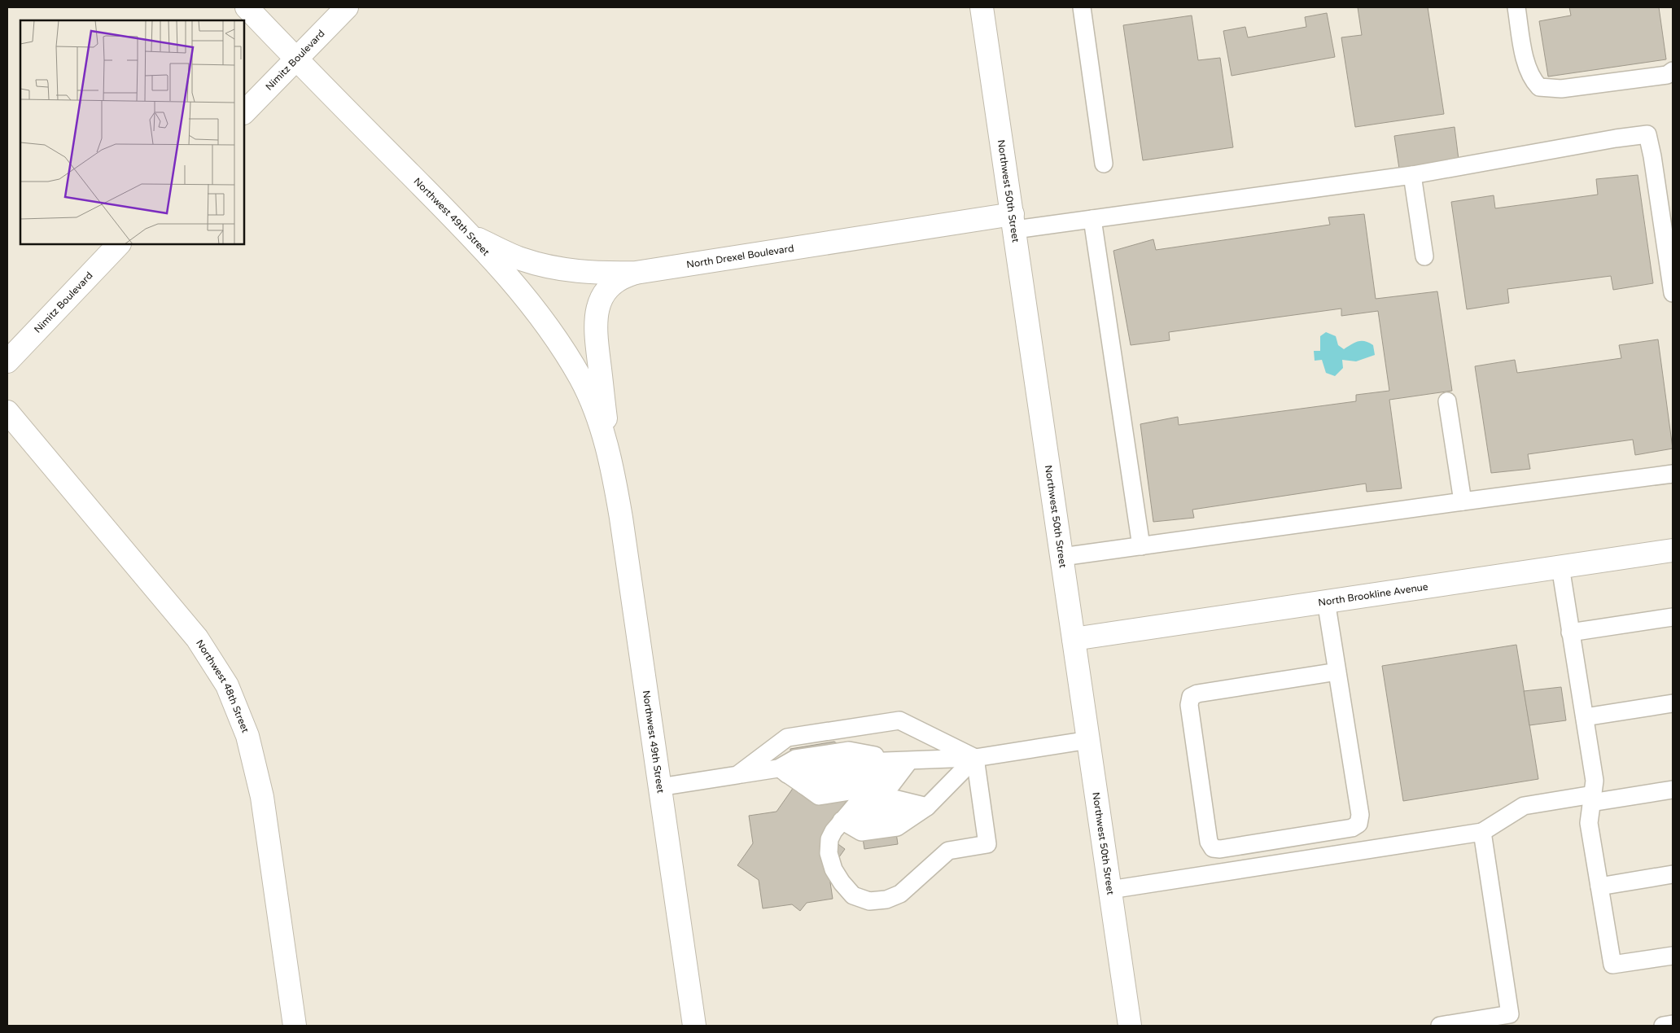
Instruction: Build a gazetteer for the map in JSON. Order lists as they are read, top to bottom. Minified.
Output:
{"streets":{"street":["Nimitz Boulevard","Northwest 50th Street","Northwest 49th Street","North Drexel Boulevard","North Brookline Avenue","Northwest 48th Street"]},"crossings":[["Nimitz Boulevard","Northwest 49th Street"],["Northwest 50th Street","North Drexel Boulevard"],["Northwest 50th Street","North Brookline Avenue"],["Northwest 49th Street","North Drexel Boulevard"]]}
